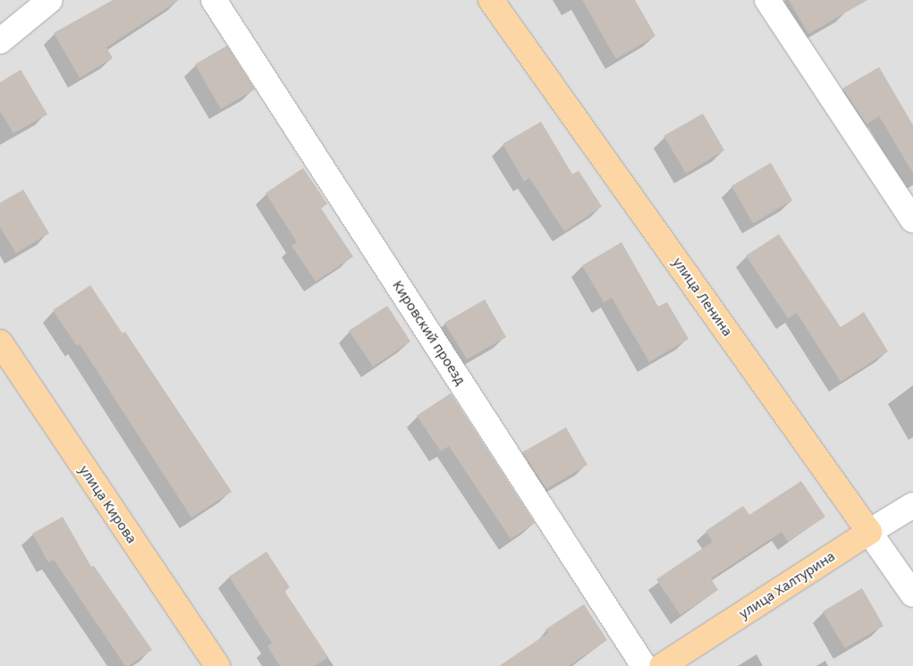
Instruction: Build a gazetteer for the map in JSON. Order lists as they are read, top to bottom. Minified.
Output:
{"streets":{"main road":["улица Ленина","улица Кирова","улица Халтурина"],"street":["Кировский проезд"]},"crossings":[["улица Ленина","улица Халтурина"]]}
